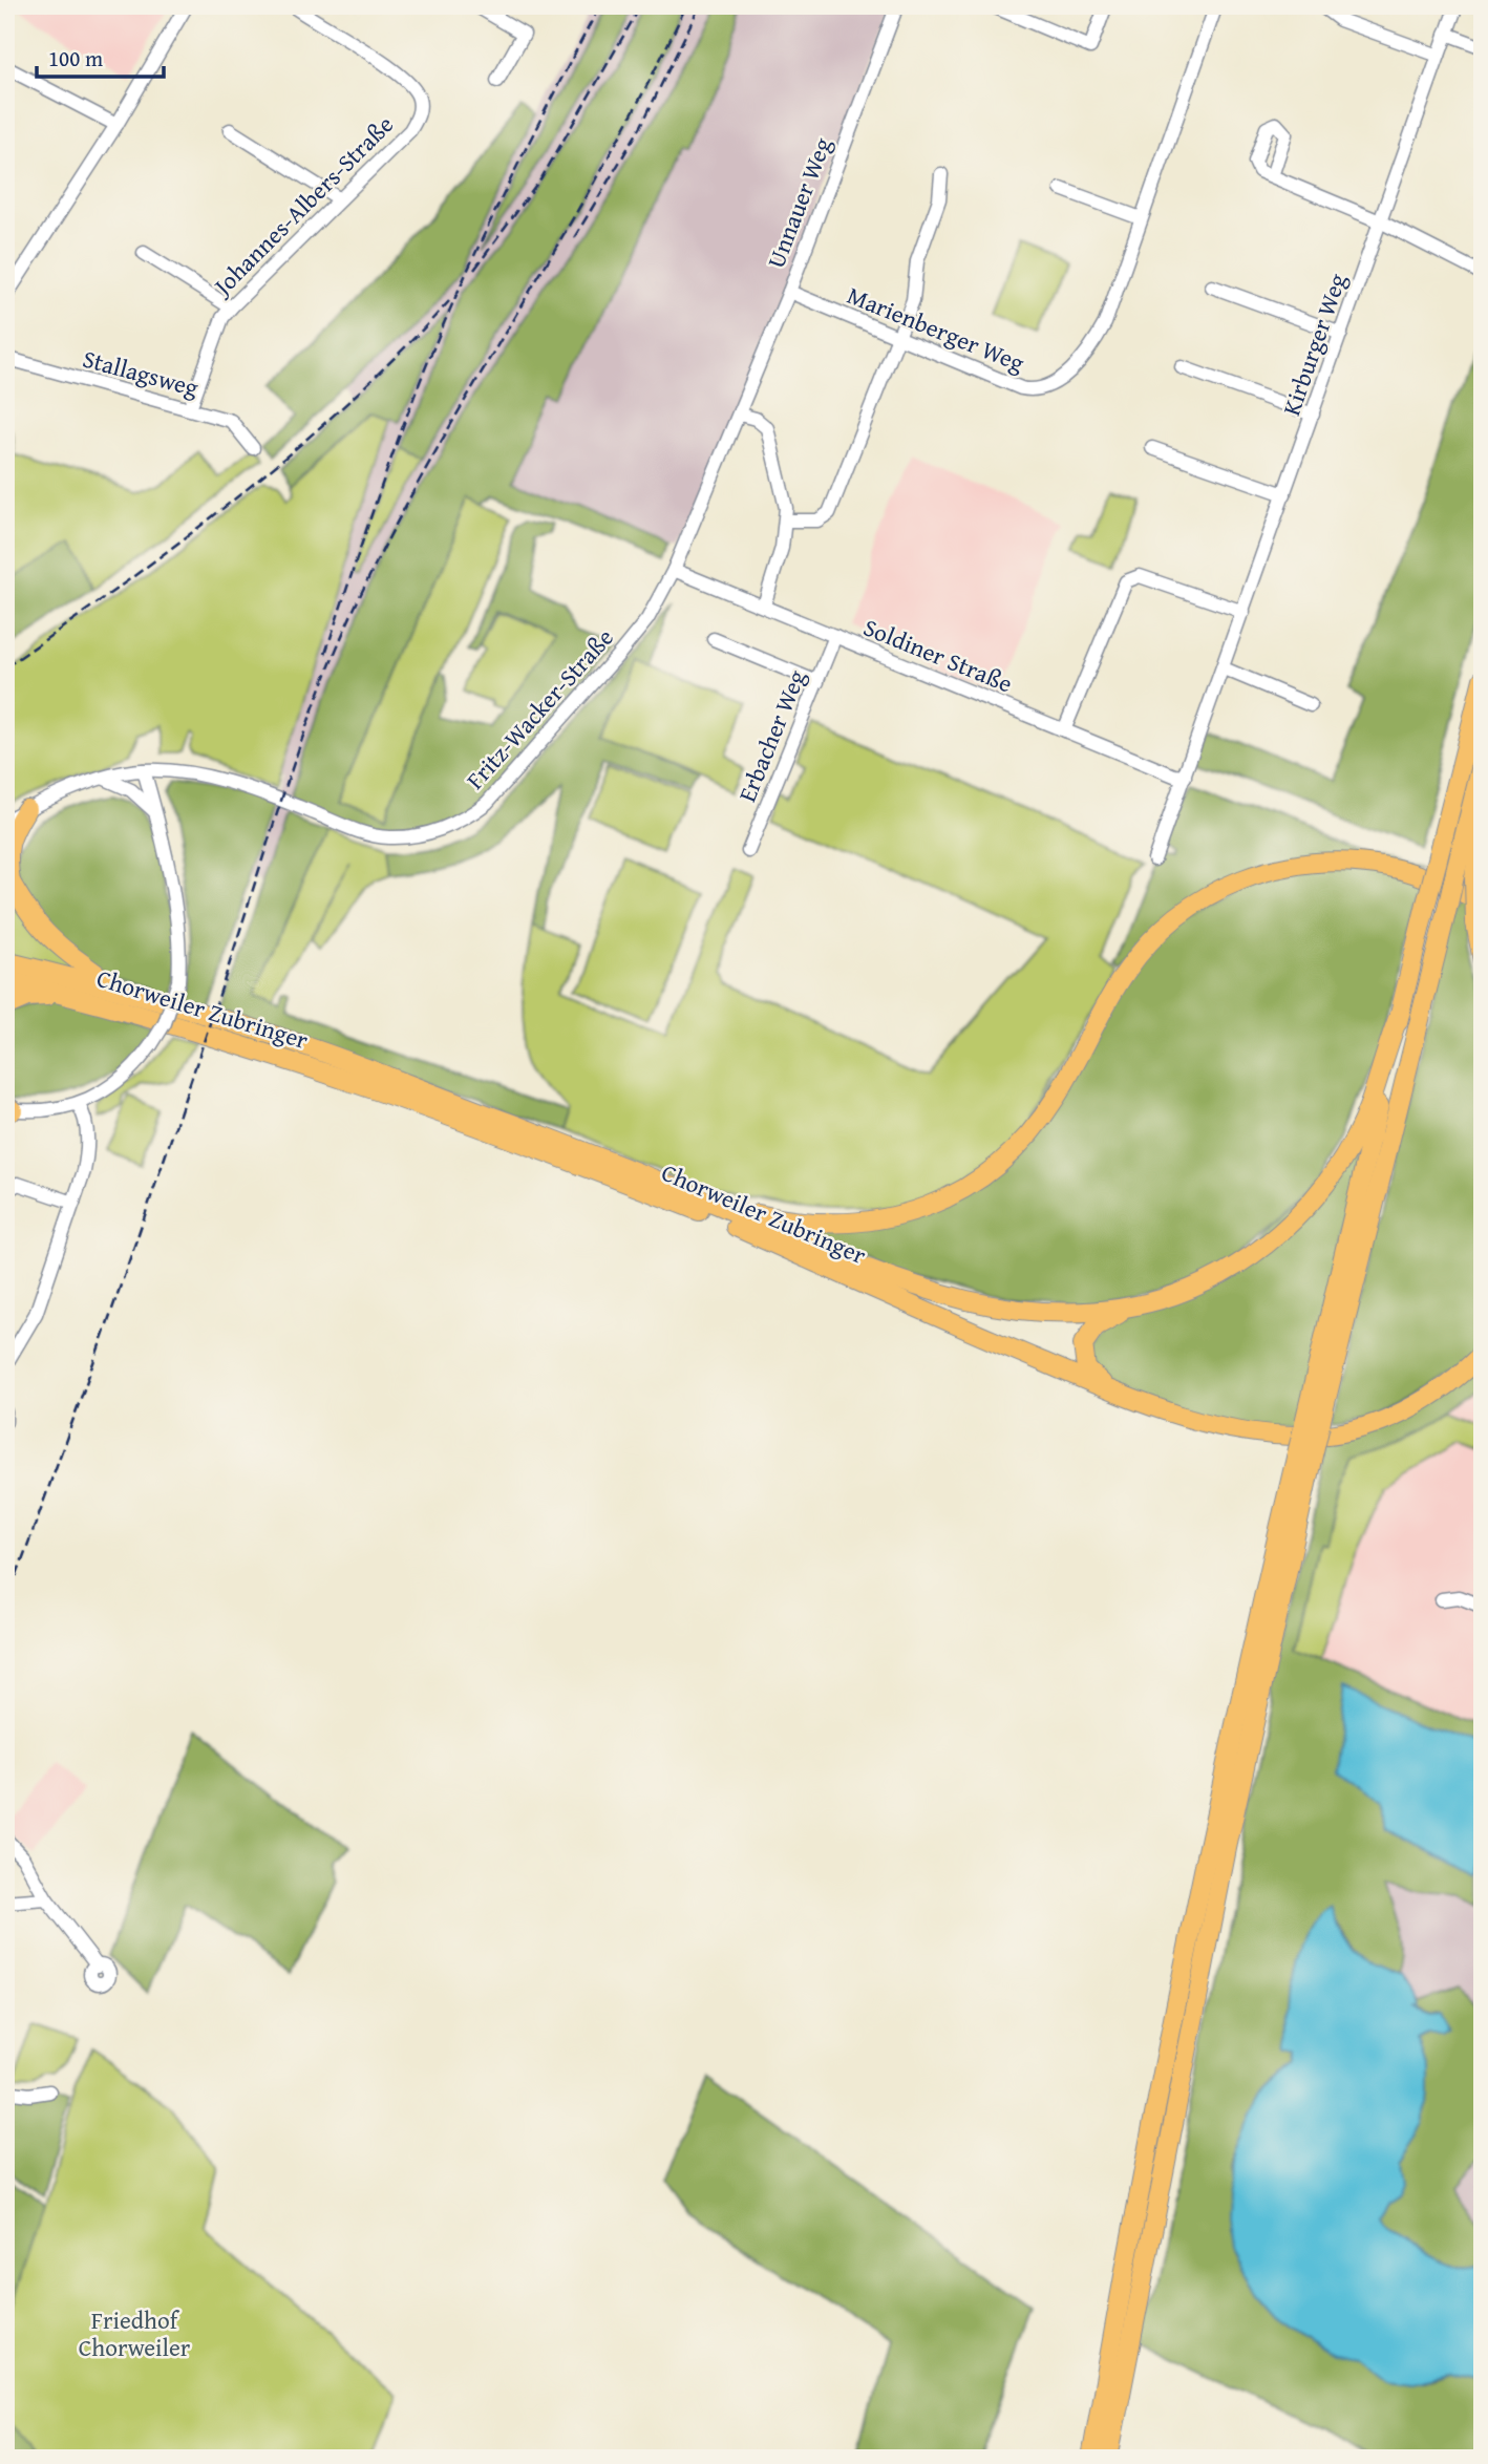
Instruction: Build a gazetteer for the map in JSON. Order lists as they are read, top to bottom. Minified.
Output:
{"streets":{"highway":["Chorweiler Zubringer"],"street":["Unnauer Weg","Johannes-Albers-Straße","Marienberger Weg","Kirburger Weg","Stallagsweg","Soldiner Straße","Fritz-Wacker-Straße","Erbacher Weg"]},"crossings":[["Unnauer Weg","Marienberger Weg"],["Unnauer Weg","Soldiner Straße"],["Unnauer Weg","Fritz-Wacker-Straße"],["Johannes-Albers-Straße","Stallagsweg"],["Kirburger Weg","Soldiner Straße"],["Soldiner Straße","Fritz-Wacker-Straße"],["Soldiner Straße","Erbacher Weg"]],"parks":["Friedhof Chorweiler"],"scale_bar":"100 m"}
